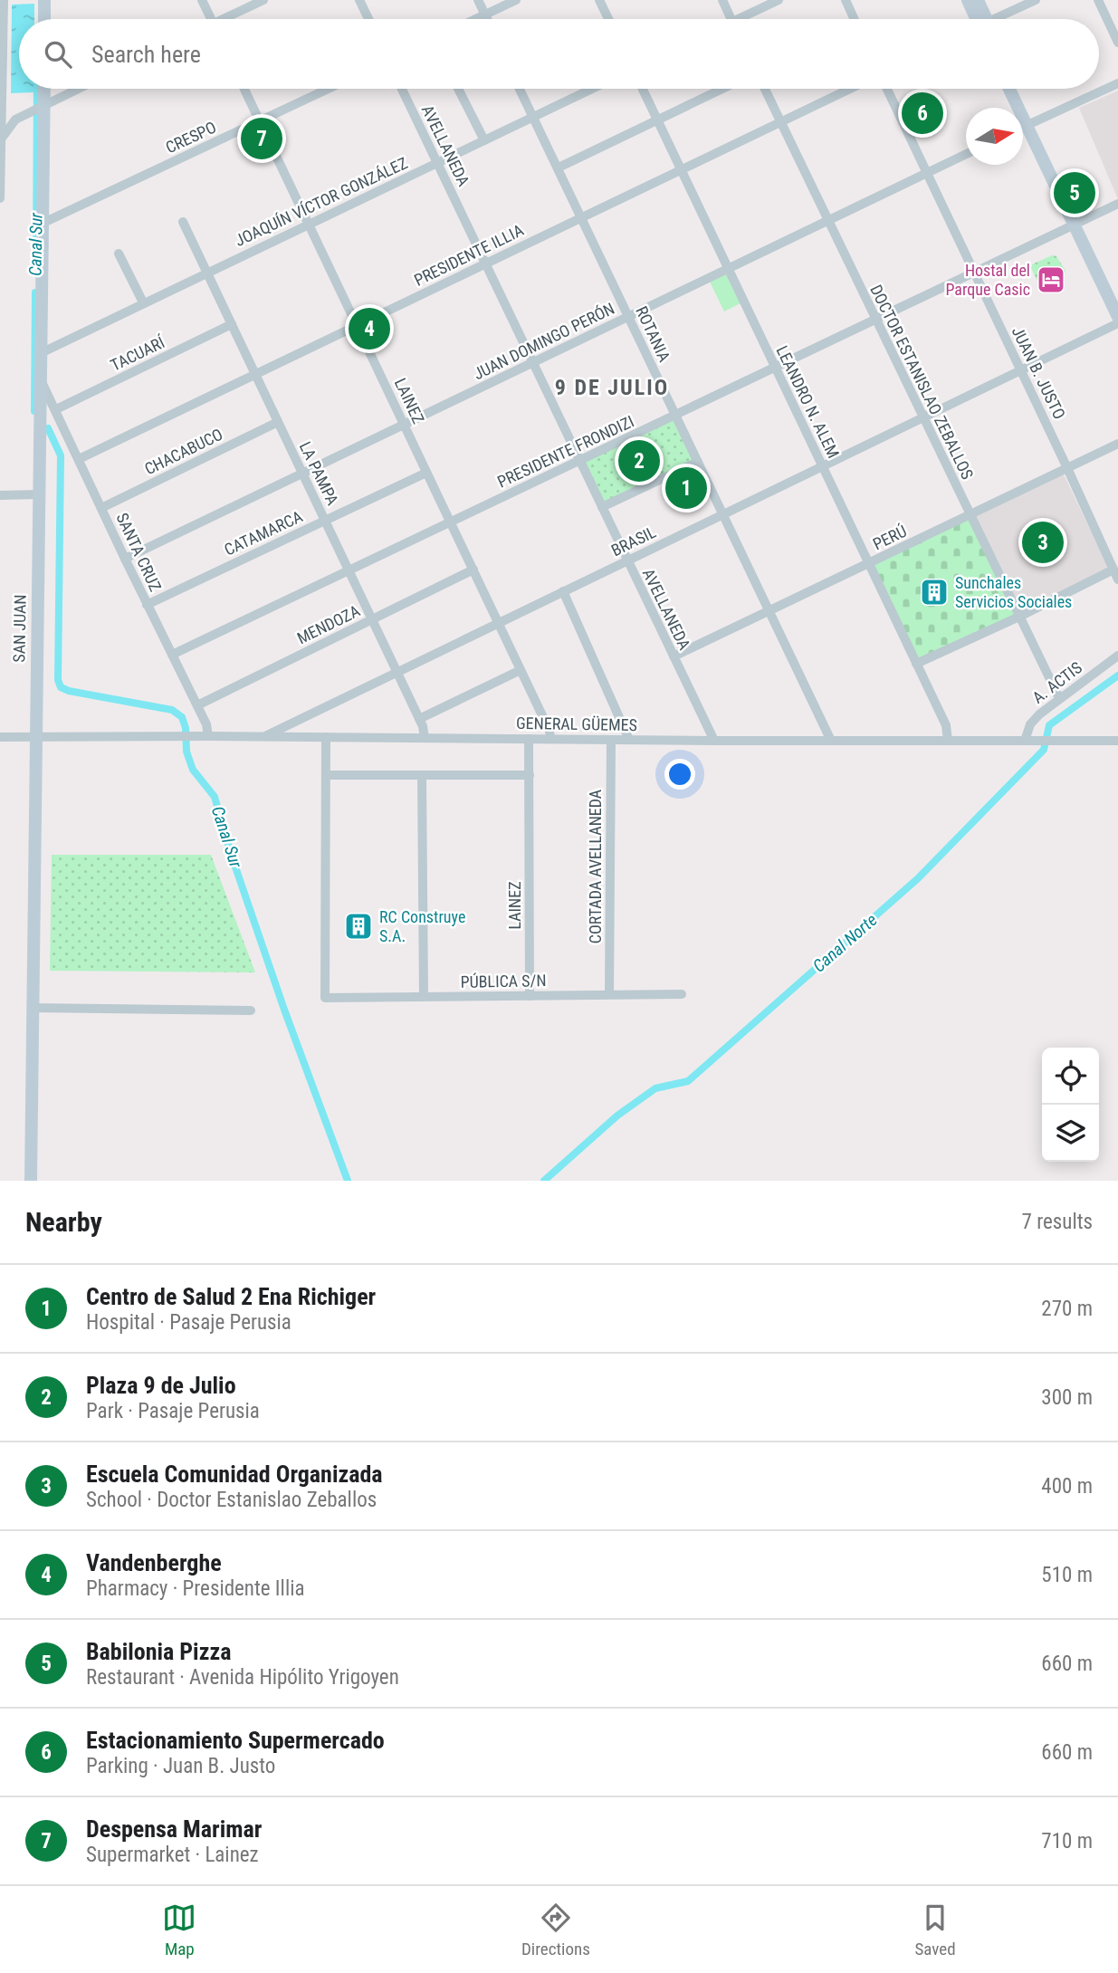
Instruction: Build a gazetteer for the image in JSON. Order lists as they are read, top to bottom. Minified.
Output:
{"streets":{"street":["CRESPO","AVELLANEDA","JOAQUÍN VÍCTOR GONZÁLEZ","PRESIDENTE ILLIA","ROTANIA","JUAN DOMINGO PERÓN","TACUARÍ","JUAN B. JUSTO","DOCTOR ESTANISLAO ZEBALLOS","LAINEZ","LEANDRO N. ALEM","CHACABUCO","PRESIDENTE FRONDIZI","LA PAMPA","CATAMARCA","PERÚ","BRASIL","SANTA CRUZ","MENDOZA","SAN JUAN","A. ACTIS","GENERAL GÜEMES","CORTADA AVELLANEDA","PÚBLICA S/N"]},"crossings":[["CRESPO","LAINEZ"],["CRESPO","SAN JUAN"],["AVELLANEDA","JOAQUÍN VÍCTOR GONZÁLEZ"],["AVELLANEDA","PRESIDENTE ILLIA"],["AVELLANEDA","JUAN DOMINGO PERÓN"],["AVELLANEDA","PRESIDENTE FRONDIZI"],["AVELLANEDA","PERÚ"],["AVELLANEDA","BRASIL"],["AVELLANEDA","GENERAL GÜEMES"],["JOAQUÍN VÍCTOR GONZÁLEZ","ROTANIA"],["JOAQUÍN VÍCTOR GONZÁLEZ","LAINEZ"],["JOAQUÍN VÍCTOR GONZÁLEZ","LA PAMPA"],["JOAQUÍN VÍCTOR GONZÁLEZ","SAN JUAN"],["PRESIDENTE ILLIA","ROTANIA"],["PRESIDENTE ILLIA","DOCTOR ESTANISLAO ZEBALLOS"],["PRESIDENTE ILLIA","LAINEZ"],["PRESIDENTE ILLIA","LEANDRO N. ALEM"],["PRESIDENTE ILLIA","LA PAMPA"],["PRESIDENTE ILLIA","SANTA CRUZ"],["ROTANIA","JUAN DOMINGO PERÓN"],["ROTANIA","PRESIDENTE FRONDIZI"],["ROTANIA","PERÚ"],["ROTANIA","BRASIL"],["ROTANIA","GENERAL GÜEMES"],["JUAN DOMINGO PERÓN","JUAN B. JUSTO"],["JUAN DOMINGO PERÓN","DOCTOR ESTANISLAO ZEBALLOS"],["JUAN DOMINGO PERÓN","LAINEZ"],["JUAN DOMINGO PERÓN","LEANDRO N. ALEM"],["JUAN DOMINGO PERÓN","LA PAMPA"],["JUAN DOMINGO PERÓN","SANTA CRUZ"],["TACUARÍ","LA PAMPA"],["TACUARÍ","SANTA CRUZ"],["JUAN B. JUSTO","PRESIDENTE FRONDIZI"],["JUAN B. JUSTO","PERÚ"],["JUAN B. JUSTO","BRASIL"],["DOCTOR ESTANISLAO ZEBALLOS","PRESIDENTE FRONDIZI"],["DOCTOR ESTANISLAO ZEBALLOS","PERÚ"],["DOCTOR ESTANISLAO ZEBALLOS","BRASIL"],["DOCTOR ESTANISLAO ZEBALLOS","A. ACTIS"],["LAINEZ","PRESIDENTE FRONDIZI"],["LAINEZ","CATAMARCA"],["LAINEZ","BRASIL"],["LAINEZ","MENDOZA"],["LAINEZ","GENERAL GÜEMES"],["LAINEZ","PÚBLICA S/N"],["LEANDRO N. ALEM","PRESIDENTE FRONDIZI"],["LEANDRO N. ALEM","PERÚ"],["LEANDRO N. ALEM","BRASIL"],["LEANDRO N. ALEM","GENERAL GÜEMES"],["CHACABUCO","LA PAMPA"],["CHACABUCO","SANTA CRUZ"],["PRESIDENTE FRONDIZI","LA PAMPA"],["PRESIDENTE FRONDIZI","SANTA CRUZ"],["LA PAMPA","CATAMARCA"],["LA PAMPA","BRASIL"],["LA PAMPA","MENDOZA"],["LA PAMPA","GENERAL GÜEMES"],["CATAMARCA","SANTA CRUZ"],["BRASIL","GENERAL GÜEMES"],["SANTA CRUZ","MENDOZA"],["SANTA CRUZ","SAN JUAN"],["SANTA CRUZ","GENERAL GÜEMES"],["SAN JUAN","GENERAL GÜEMES"],["A. ACTIS","GENERAL GÜEMES"],["GENERAL GÜEMES","CORTADA AVELLANEDA"],["CORTADA AVELLANEDA","PÚBLICA S/N"]],"districts":["9 DE JULIO"],"water":["Canal Sur","Canal Norte"],"places":{"hotel":["Hostal del Parque Casic"],"building":["Sunchales Servicios Sociales","RC Construye S.A."]},"north":"right","page":{"search":"Search here","pins":["6","7","5","4","2","1","3"],"heading":["Nearby","7 results"],"list":[{"mark":"1","name":"Centro de Salud 2 Ena Richiger","note":"Hospital · Pasaje Perusia","value":"270 m"},{"mark":"2","name":"Plaza 9 de Julio","note":"Park · Pasaje Perusia","value":"300 m"},{"mark":"3","name":"Escuela Comunidad Organizada","note":"School · Doctor Estanislao Zeballos","value":"400 m"},{"mark":"4","name":"Vandenberghe","note":"Pharmacy · Presidente Illia","value":"510 m"},{"mark":"5","name":"Babilonia Pizza","note":"Restaurant · Avenida Hipólito Yrigoyen","value":"660 m"},{"mark":"6","name":"Estacionamiento Supermercado","note":"Parking · Juan B. Justo","value":"660 m"},{"mark":"7","name":"Despensa Marimar","note":"Supermarket · Lainez","value":"710 m"}],"nav":["Map","Directions","Saved"]}}
